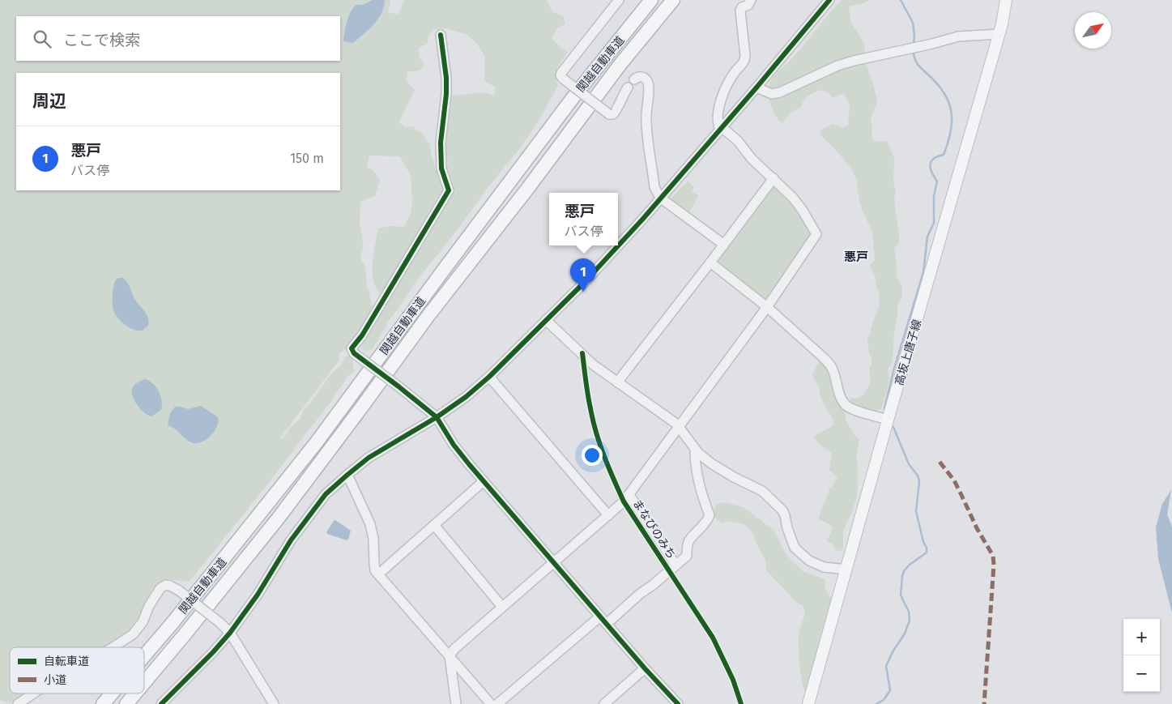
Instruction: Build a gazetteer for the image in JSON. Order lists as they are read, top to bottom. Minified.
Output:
{"streets":{"highway":["関越自動車道"],"main road":["高坂上唐子線"],"cycle path":["まなびのみち"]},"districts":["悪戸"],"legend":["自転車道","小道"],"north":"top right","page":{"search":"ここで検索","heading":"周辺","list":[{"mark":"1","name":"悪戸","note":"バス停","value":"150 m"}],"popup":["悪戸","バス停"],"pins":"1","map_buttons":["+","−"]}}
